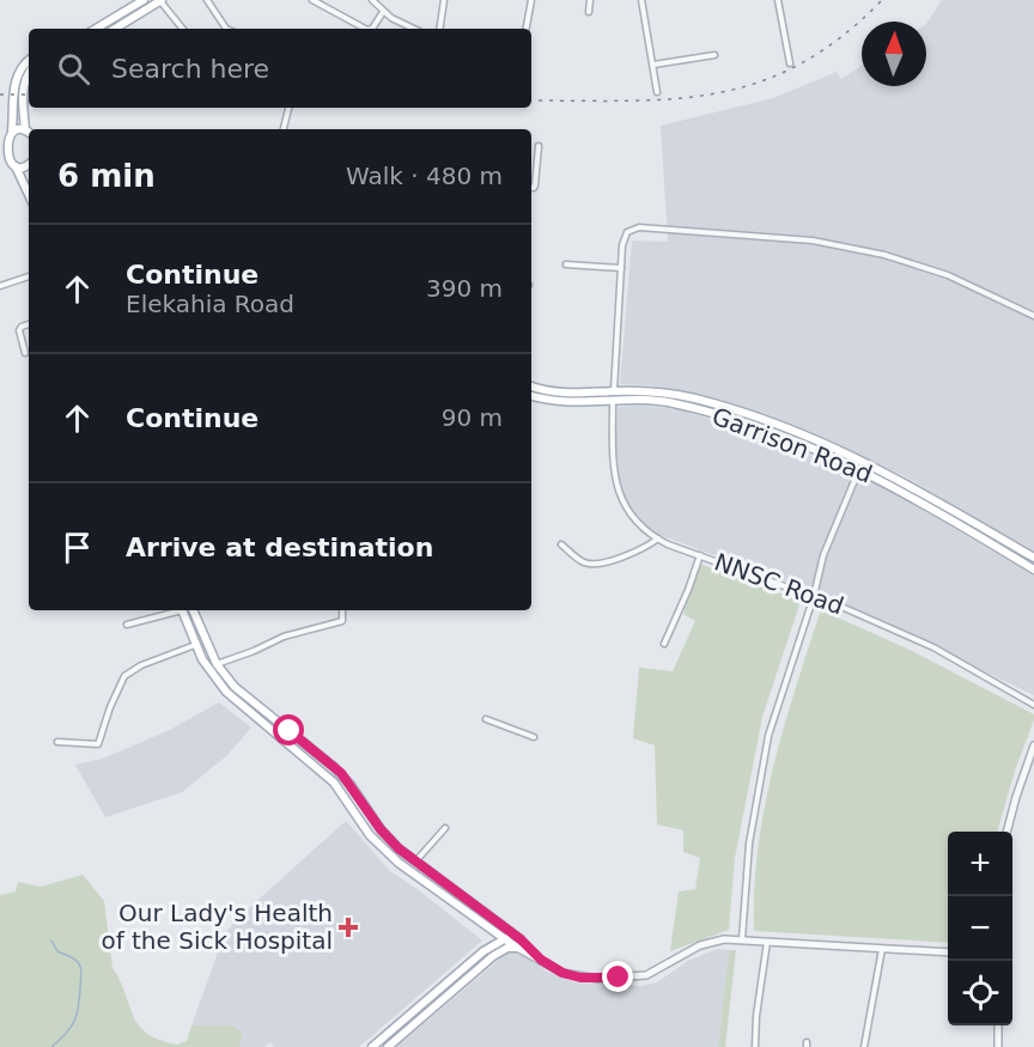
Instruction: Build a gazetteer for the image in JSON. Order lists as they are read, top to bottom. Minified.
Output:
{"streets":{"main road":["Garrison Road"],"street":["NNSC Road"]},"crossings":[["Garrison Road","NNSC Road"]],"places":{"health":["Our Lady's Health of the Sick Hospital"]},"north":"top","page":{"search":"Search here","heading":["6 min","Walk · 480 m"],"list":[["Continue","Elekahia Road","390 m"],["Continue","90 m"],"Arrive at destination"],"map_buttons":["+","−"]}}
